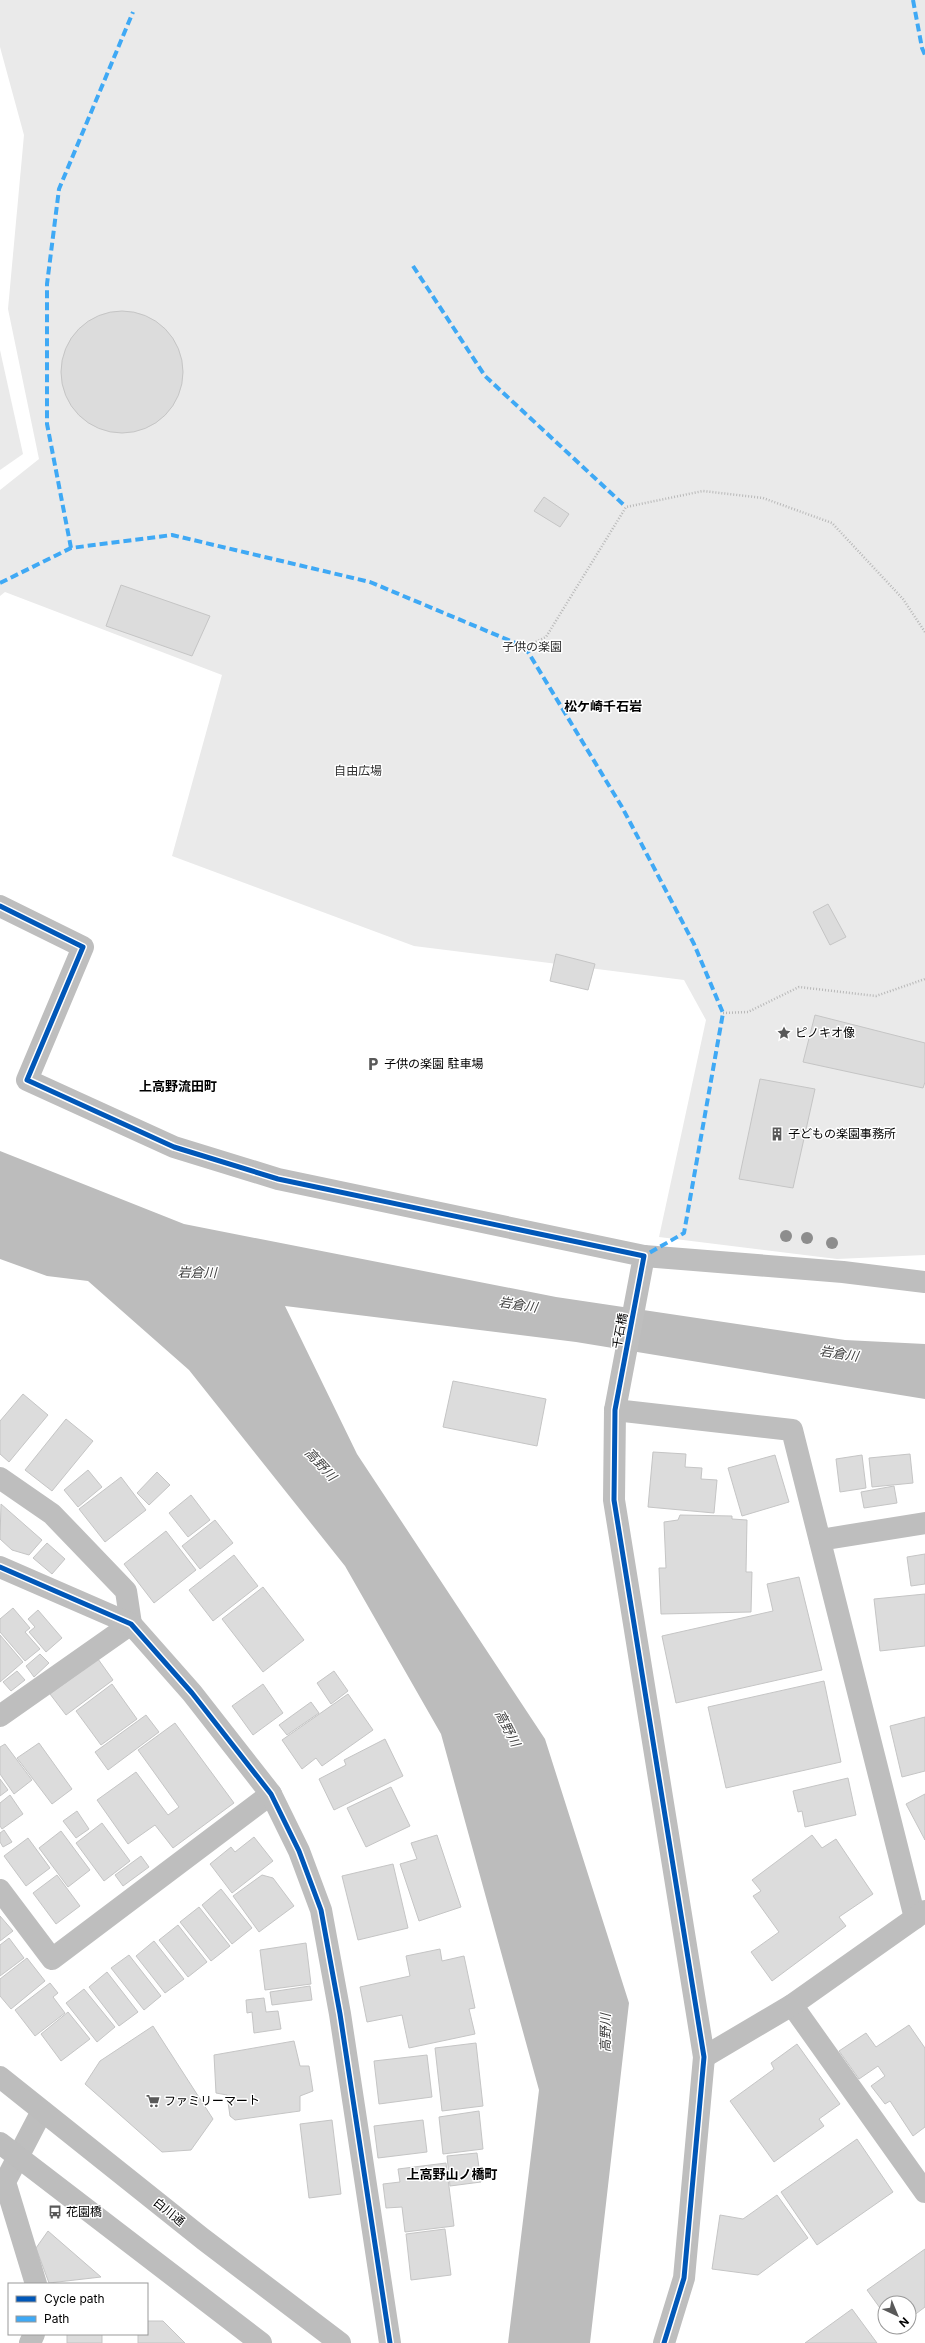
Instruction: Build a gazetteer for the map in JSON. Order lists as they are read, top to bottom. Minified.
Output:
{"streets":{"highway":["白川通"],"street":["千石橋"]},"districts":["松ケ崎千石岩","上高野流田町","上高野山ノ橋町"],"water":["岩倉川","高野川"],"parks":["子供の楽園","自由広場"],"places":{"place":["ピノキオ像"],"parking":["子供の楽園 駐車場"],"building":["子どもの楽園事務所"],"supermarket":["ファミリーマート"],"bus stop":["花園橋"]},"legend":["Cycle path","Path"],"north":"bottom right"}
